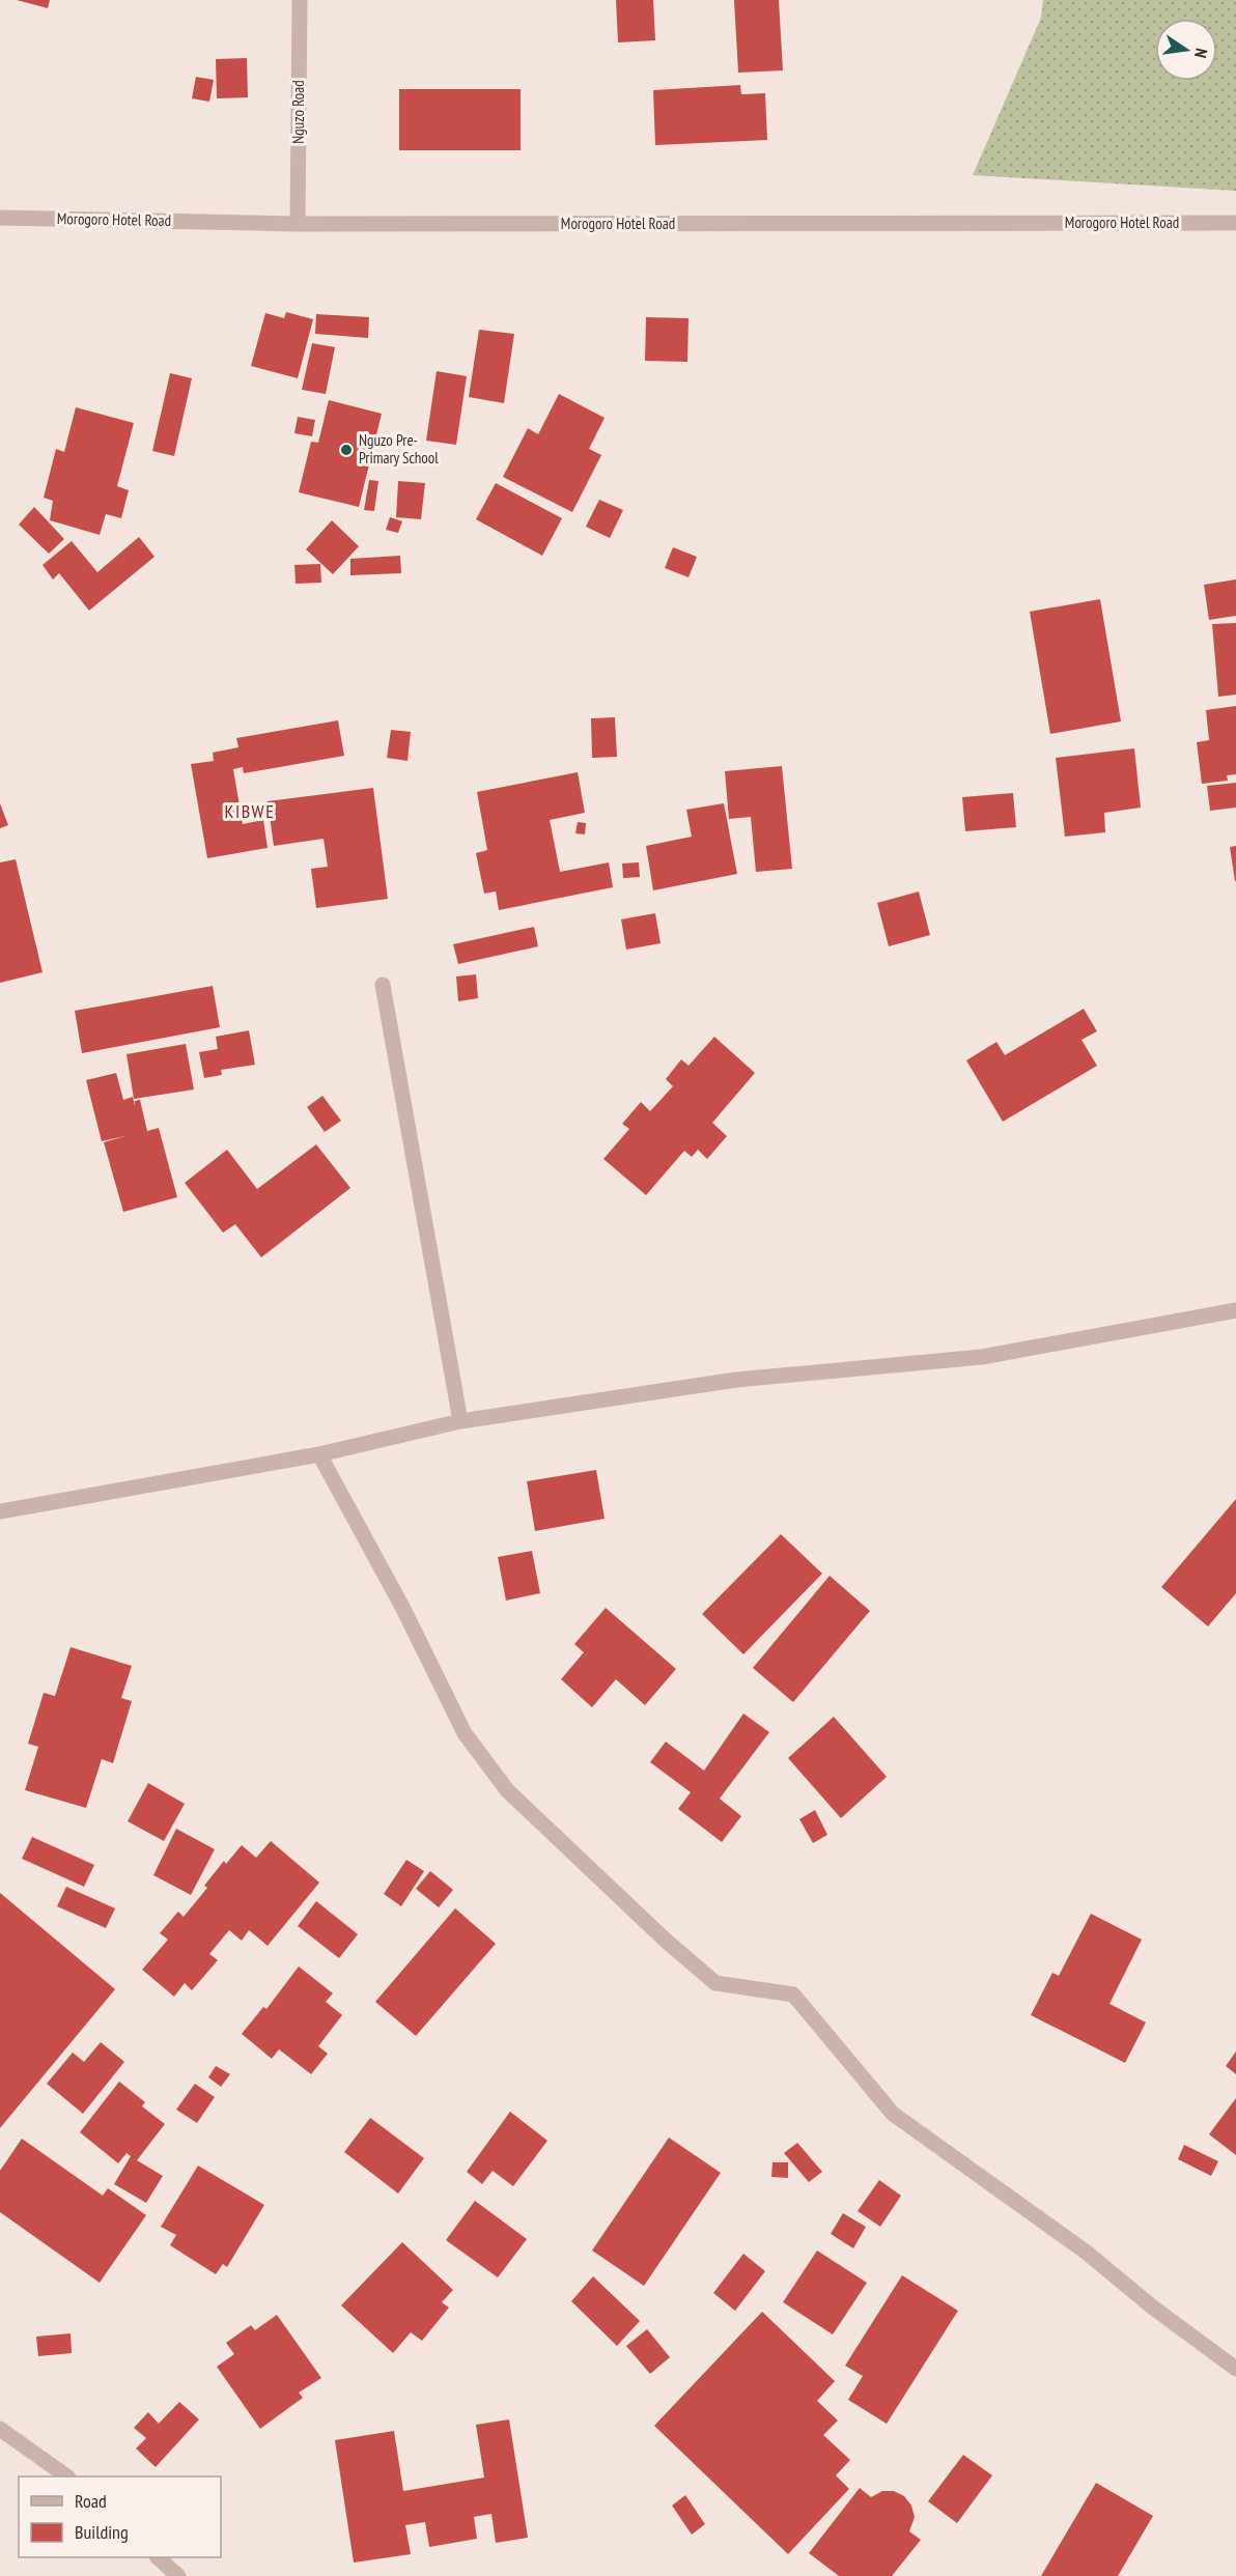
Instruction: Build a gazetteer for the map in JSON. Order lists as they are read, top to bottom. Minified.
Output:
{"streets":{"street":["Nguzo Road","Morogoro Hotel Road"]},"crossings":[["Nguzo Road","Morogoro Hotel Road"]],"districts":["KIBWE"],"places":["Nguzo Pre- Primary School"],"legend":["Road","Building"],"north":"right"}
